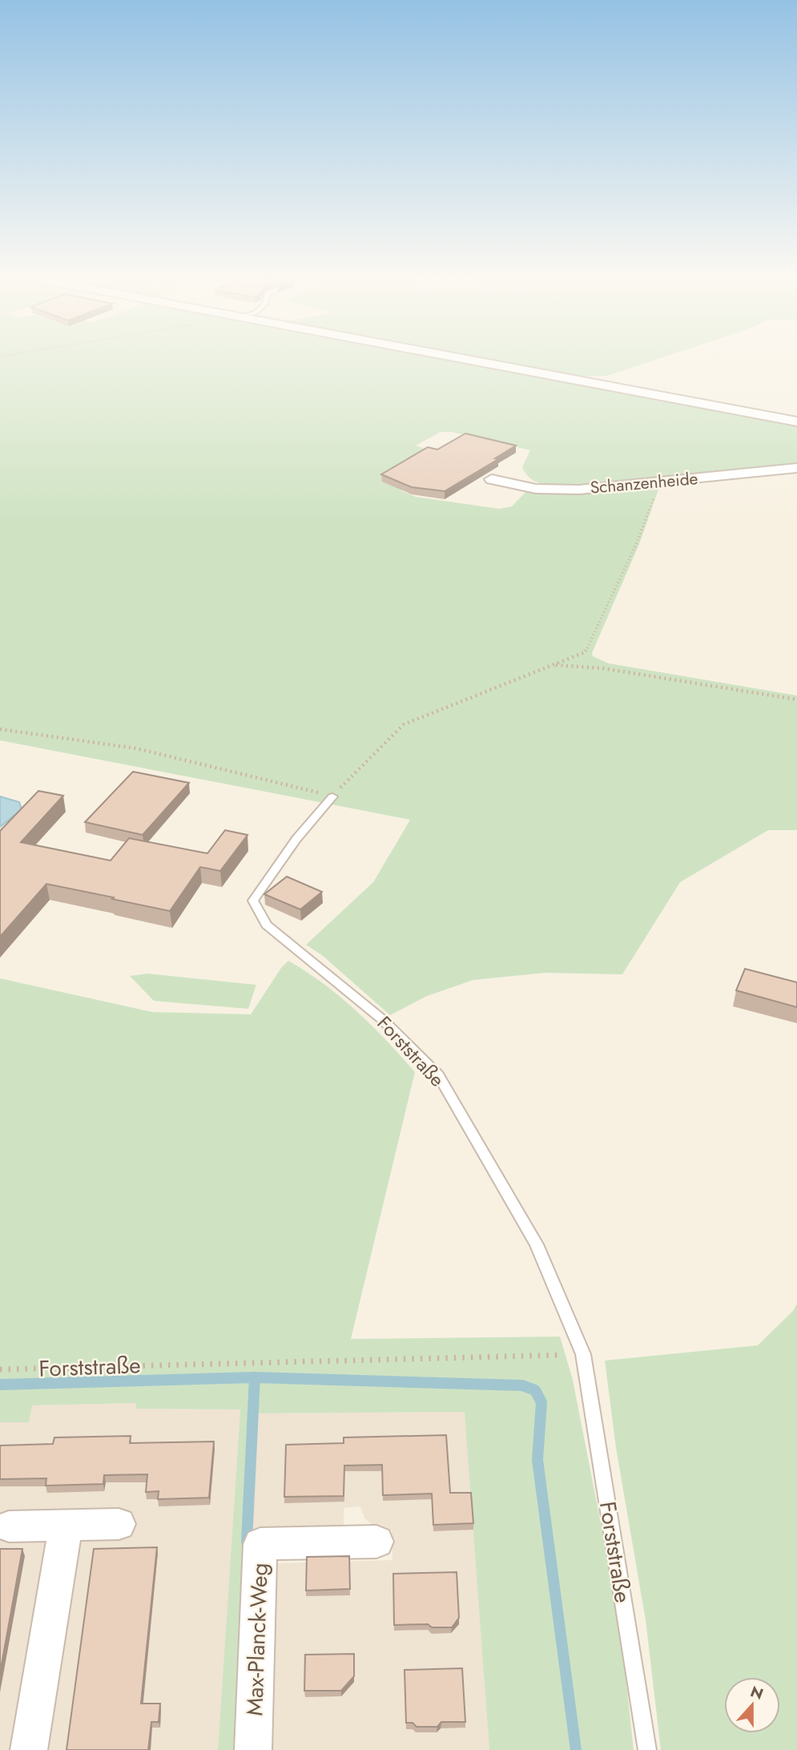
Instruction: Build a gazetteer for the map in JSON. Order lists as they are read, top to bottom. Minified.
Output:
{"streets":{"street":["Schanzenheide","Max-Planck-Weg"],"lane":["Forststraße"]},"north":"top"}
